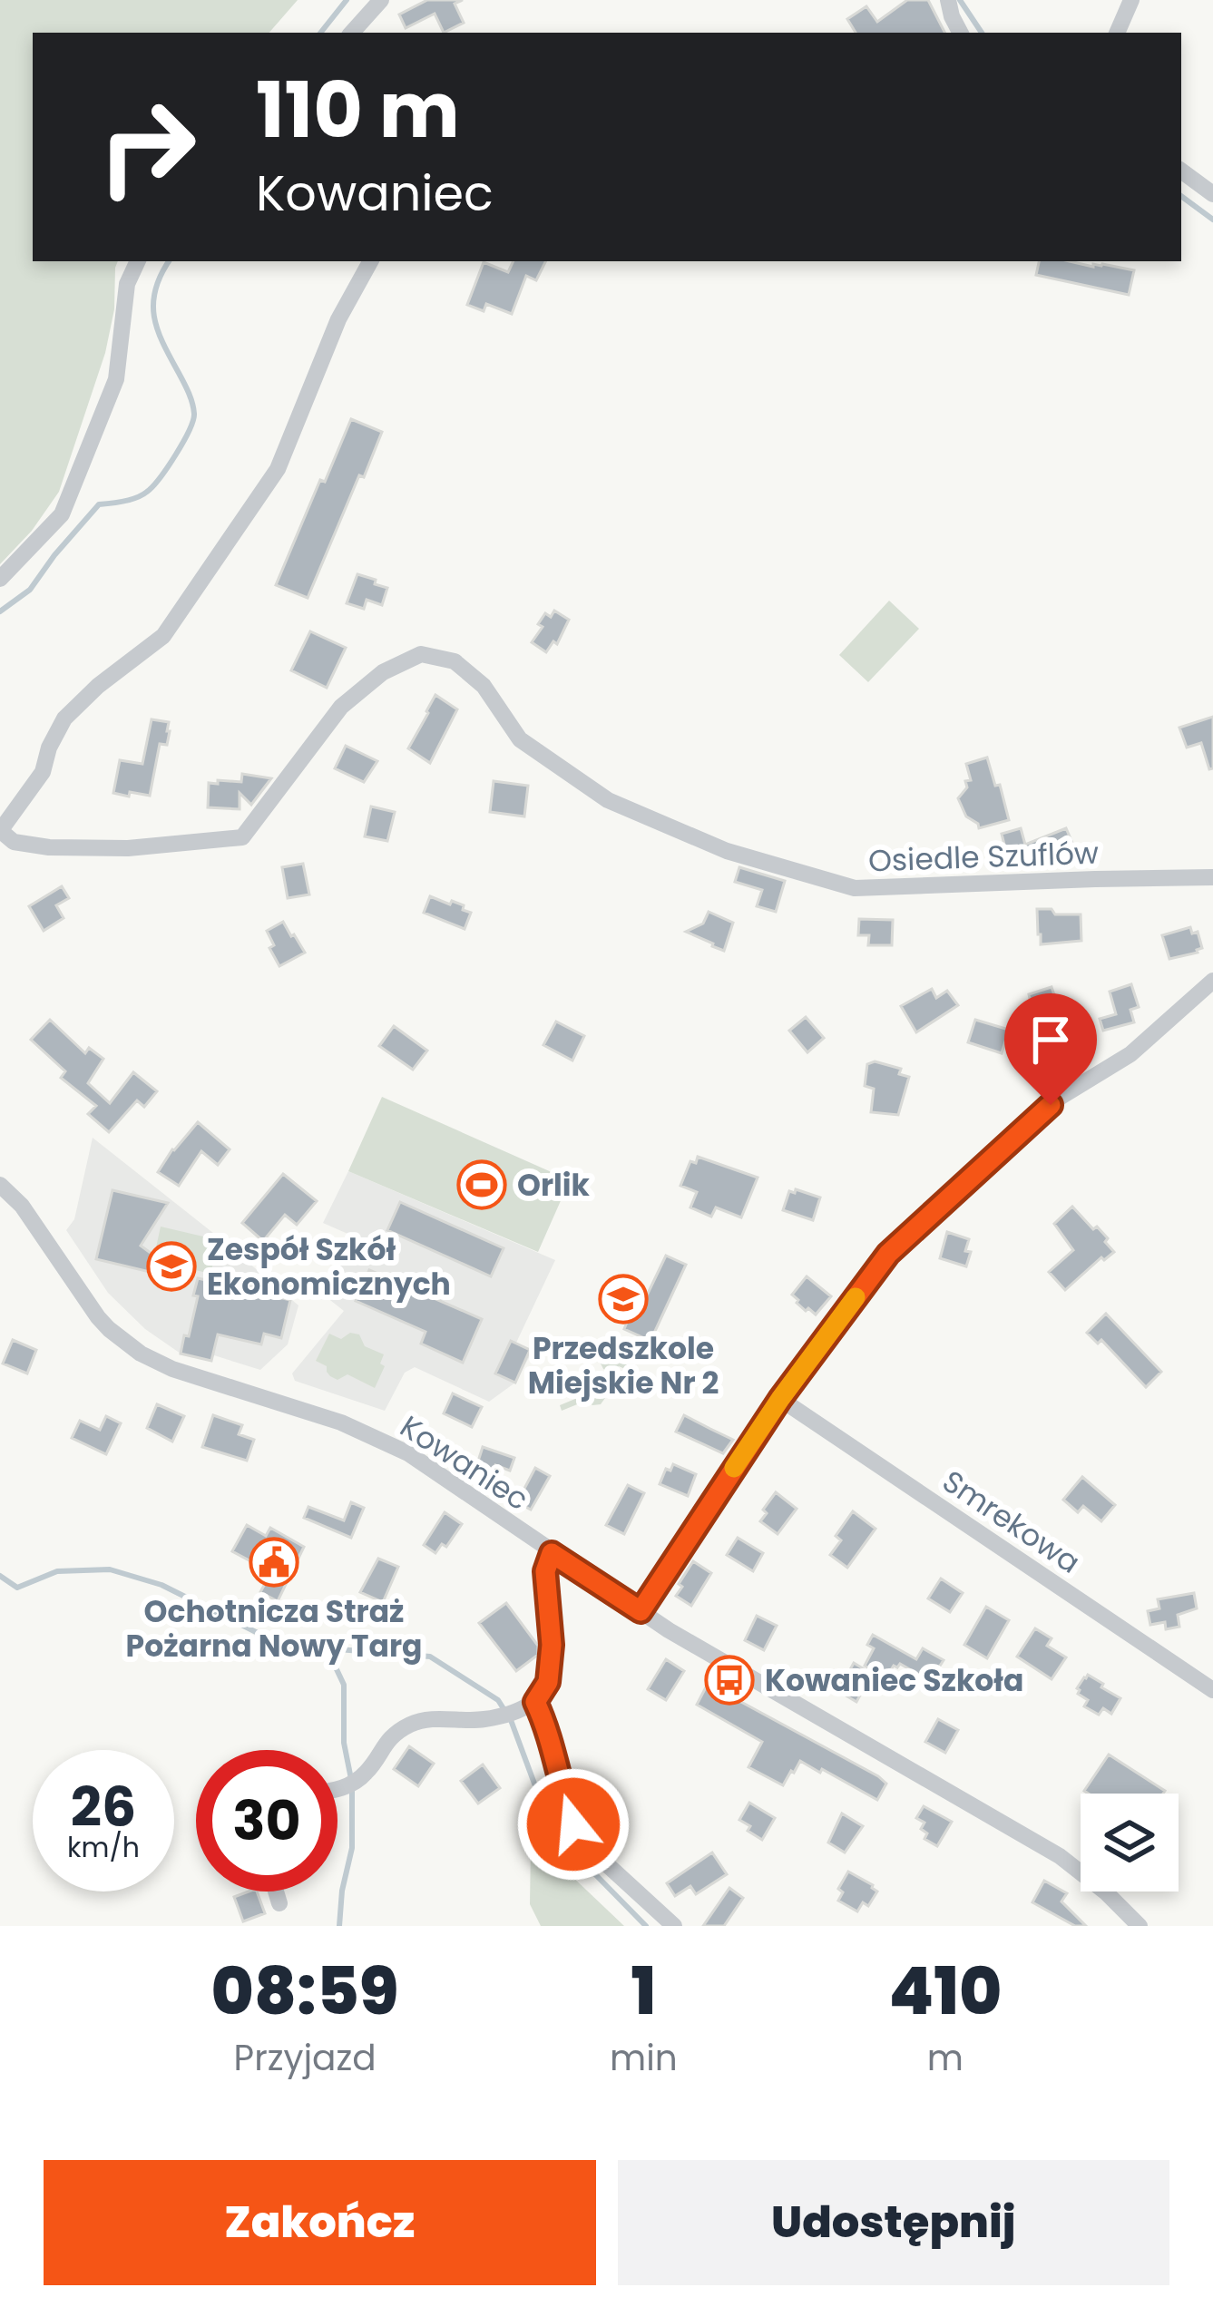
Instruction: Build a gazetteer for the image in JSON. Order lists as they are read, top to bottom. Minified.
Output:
{"streets":{"street":["Osiedle Szuflów","Kowaniec","Smrekowa"]},"places":{"sports":["Orlik"],"school or university":["Zespół Szkół Ekonomicznych","Przedszkole Miejskie Nr 2"],"public building":["Ochotnicza Straż Pożarna Nowy Targ"],"bus stop":["Kowaniec Szkoła"]},"page":{"turn":["110 m","Kowaniec"],"speed":"26 km/h","limit":"30","eta":["08:59","Przyjazd","1","min","410","m"],"buttons":["Zakończ","Udostępnij"]}}
